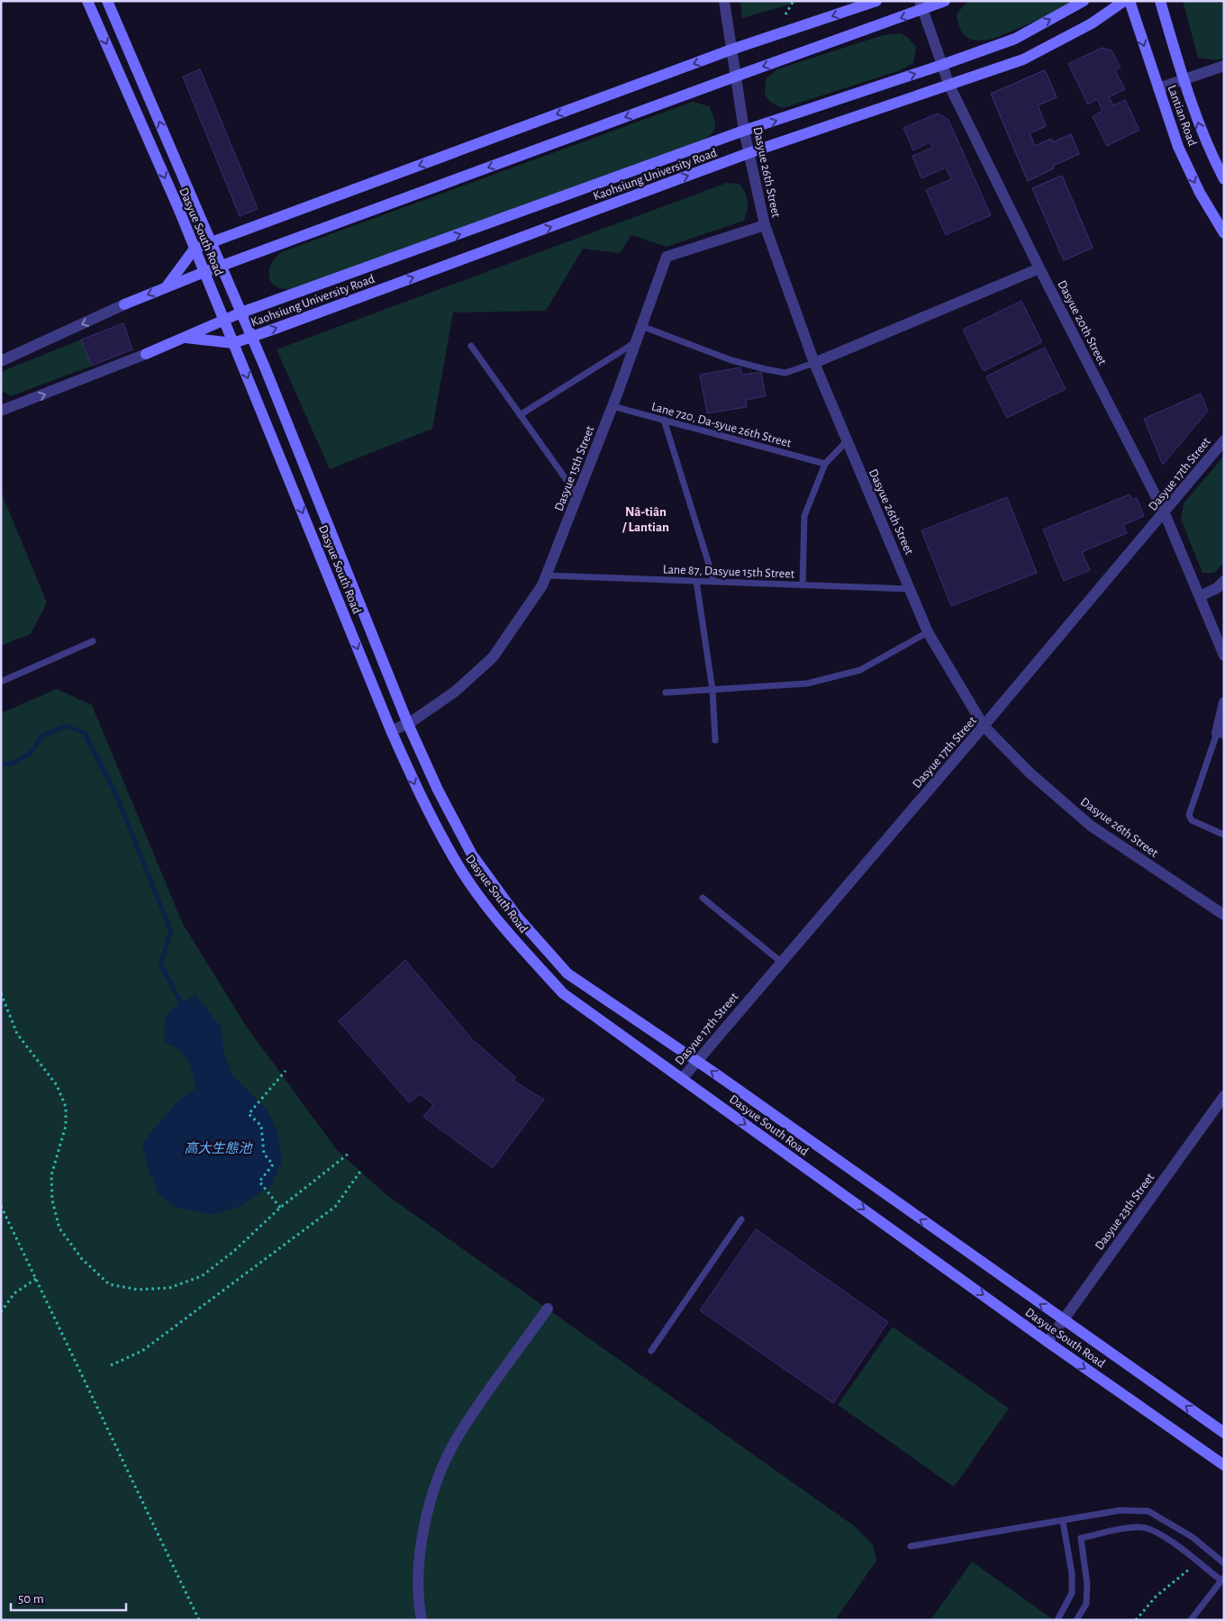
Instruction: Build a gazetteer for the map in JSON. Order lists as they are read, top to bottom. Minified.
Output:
{"streets":{"street":["Lantian Road","Dasyue 26th Street","Kaohsiung University Road","Dasyue South Road","Dasyue 20th Street","Dasyue 15th Street","Dasyue 17th Street","Dasyue 23th Street"],"lane":["Lane 720, Da-syue 26th Street","Lane 87, Dasyue 15th Street"]},"crossings":[["Dasyue 26th Street","Kaohsiung University Road"],["Dasyue 26th Street","Dasyue 15th Street"],["Dasyue 26th Street","Dasyue 17th Street"],["Dasyue 26th Street","Lane 87, Dasyue 15th Street"],["Kaohsiung University Road","Dasyue South Road"],["Kaohsiung University Road","Dasyue 20th Street"],["Dasyue South Road","Dasyue 15th Street"],["Dasyue South Road","Dasyue 17th Street"],["Dasyue South Road","Dasyue 23th Street"],["Dasyue 20th Street","Dasyue 17th Street"],["Lane 720, Da-syue 26th Street","Dasyue 15th Street"],["Dasyue 15th Street","Lane 87, Dasyue 15th Street"]],"districts":["Nâ-tiân / Lantian"],"water":["高大生態池"],"scale_bar":"50 m"}
